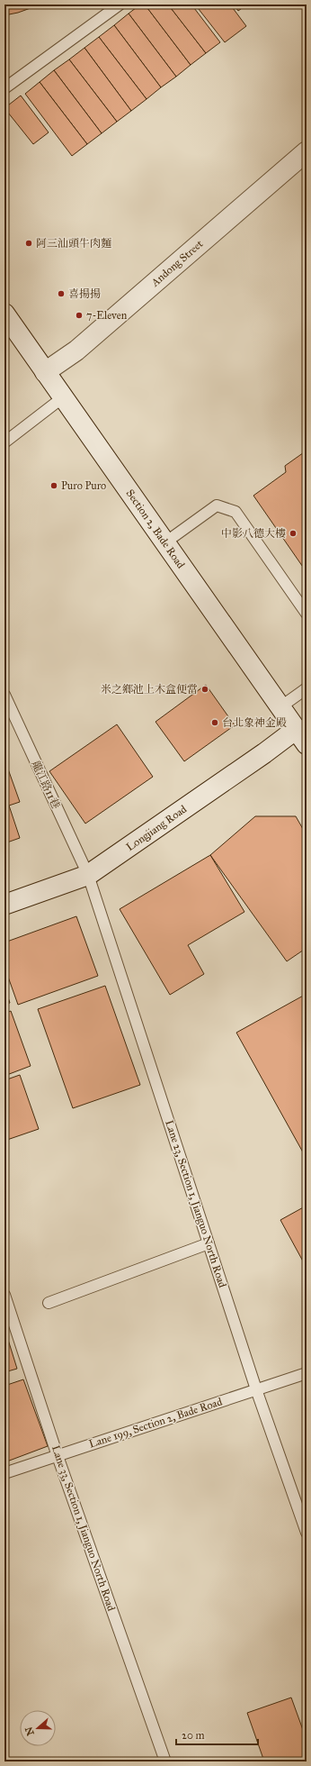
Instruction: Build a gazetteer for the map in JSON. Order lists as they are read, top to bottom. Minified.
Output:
{"streets":{"street":["Andong Street","Section 2, Bade Road","Longjiang Road"],"lane":["龍江路11巷","Lane 23, Section 1, Jianguo North Road","Lane 199, Section 2, Bade Road","Lane 33, Section 1, Jianguo North Road"]},"crossings":[["Andong Street","Section 2, Bade Road"],["Section 2, Bade Road","Longjiang Road"],["龍江路11巷","Longjiang Road"],["龍江路11巷","Lane 23, Section 1, Jianguo North Road"],["Longjiang Road","Lane 23, Section 1, Jianguo North Road"],["Lane 23, Section 1, Jianguo North Road","Lane 199, Section 2, Bade Road"],["Lane 199, Section 2, Bade Road","Lane 33, Section 1, Jianguo North Road"]],"places":["阿三汕頭牛肉麵","喜揚揚","7-Eleven","Puro Puro","中影八德大樓","米之鄉池上木盒便當","台北象神金殿"],"scale_bar":"20 m","north":"left"}
